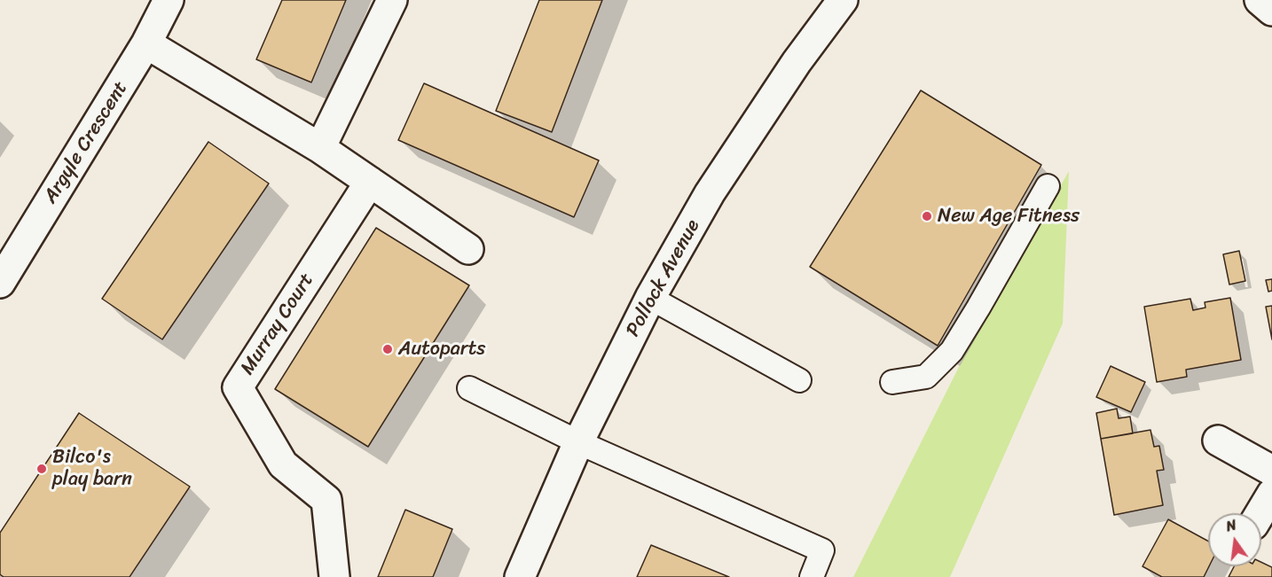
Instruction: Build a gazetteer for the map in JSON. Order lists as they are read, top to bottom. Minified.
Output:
{"streets":{"street":["Argyle Crescent","Pollock Avenue","Murray Court"]},"places":["New Age Fitness","Autoparts","Bilco's play barn"],"north":"top"}
